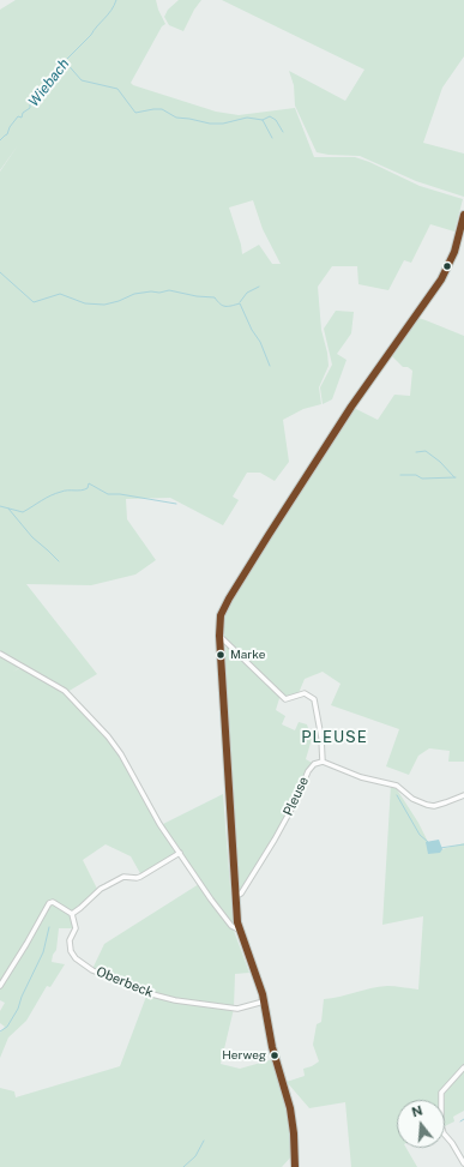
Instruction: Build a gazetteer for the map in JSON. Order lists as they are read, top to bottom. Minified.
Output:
{"streets":{"street":["Pleuse","Oberbeck"]},"districts":["PLEUSE"],"water":["Wiebach"],"places":["Marke","Herweg"],"north":"top"}
